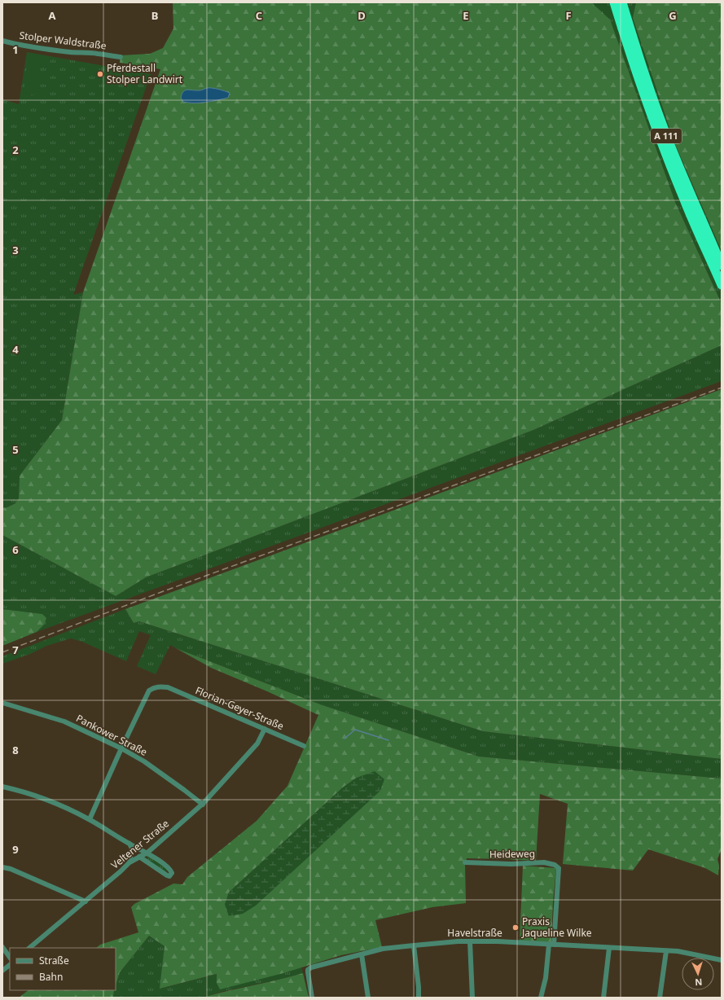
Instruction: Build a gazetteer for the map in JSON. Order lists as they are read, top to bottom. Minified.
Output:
{"streets":{"highway":["A 111"],"street":["Stolper Waldstraße","Florian-Geyer-Straße","Pankower Straße","Veltener Straße","Heideweg","Havelstraße"]},"crossings":[["Florian-Geyer-Straße","Pankower Straße"],["Florian-Geyer-Straße","Veltener Straße"],["Pankower Straße","Veltener Straße"],["Heideweg","Havelstraße"]],"places":["Pferdestall Stolper Landwirt","Praxis Jaqueline Wilke"],"legend":["Straße","Bahn"],"north":"bottom","grid":{"columns":["A","B","C","D","E","F","G"],"rows":["1","2","3","4","5","6","7","8","9"]}}
